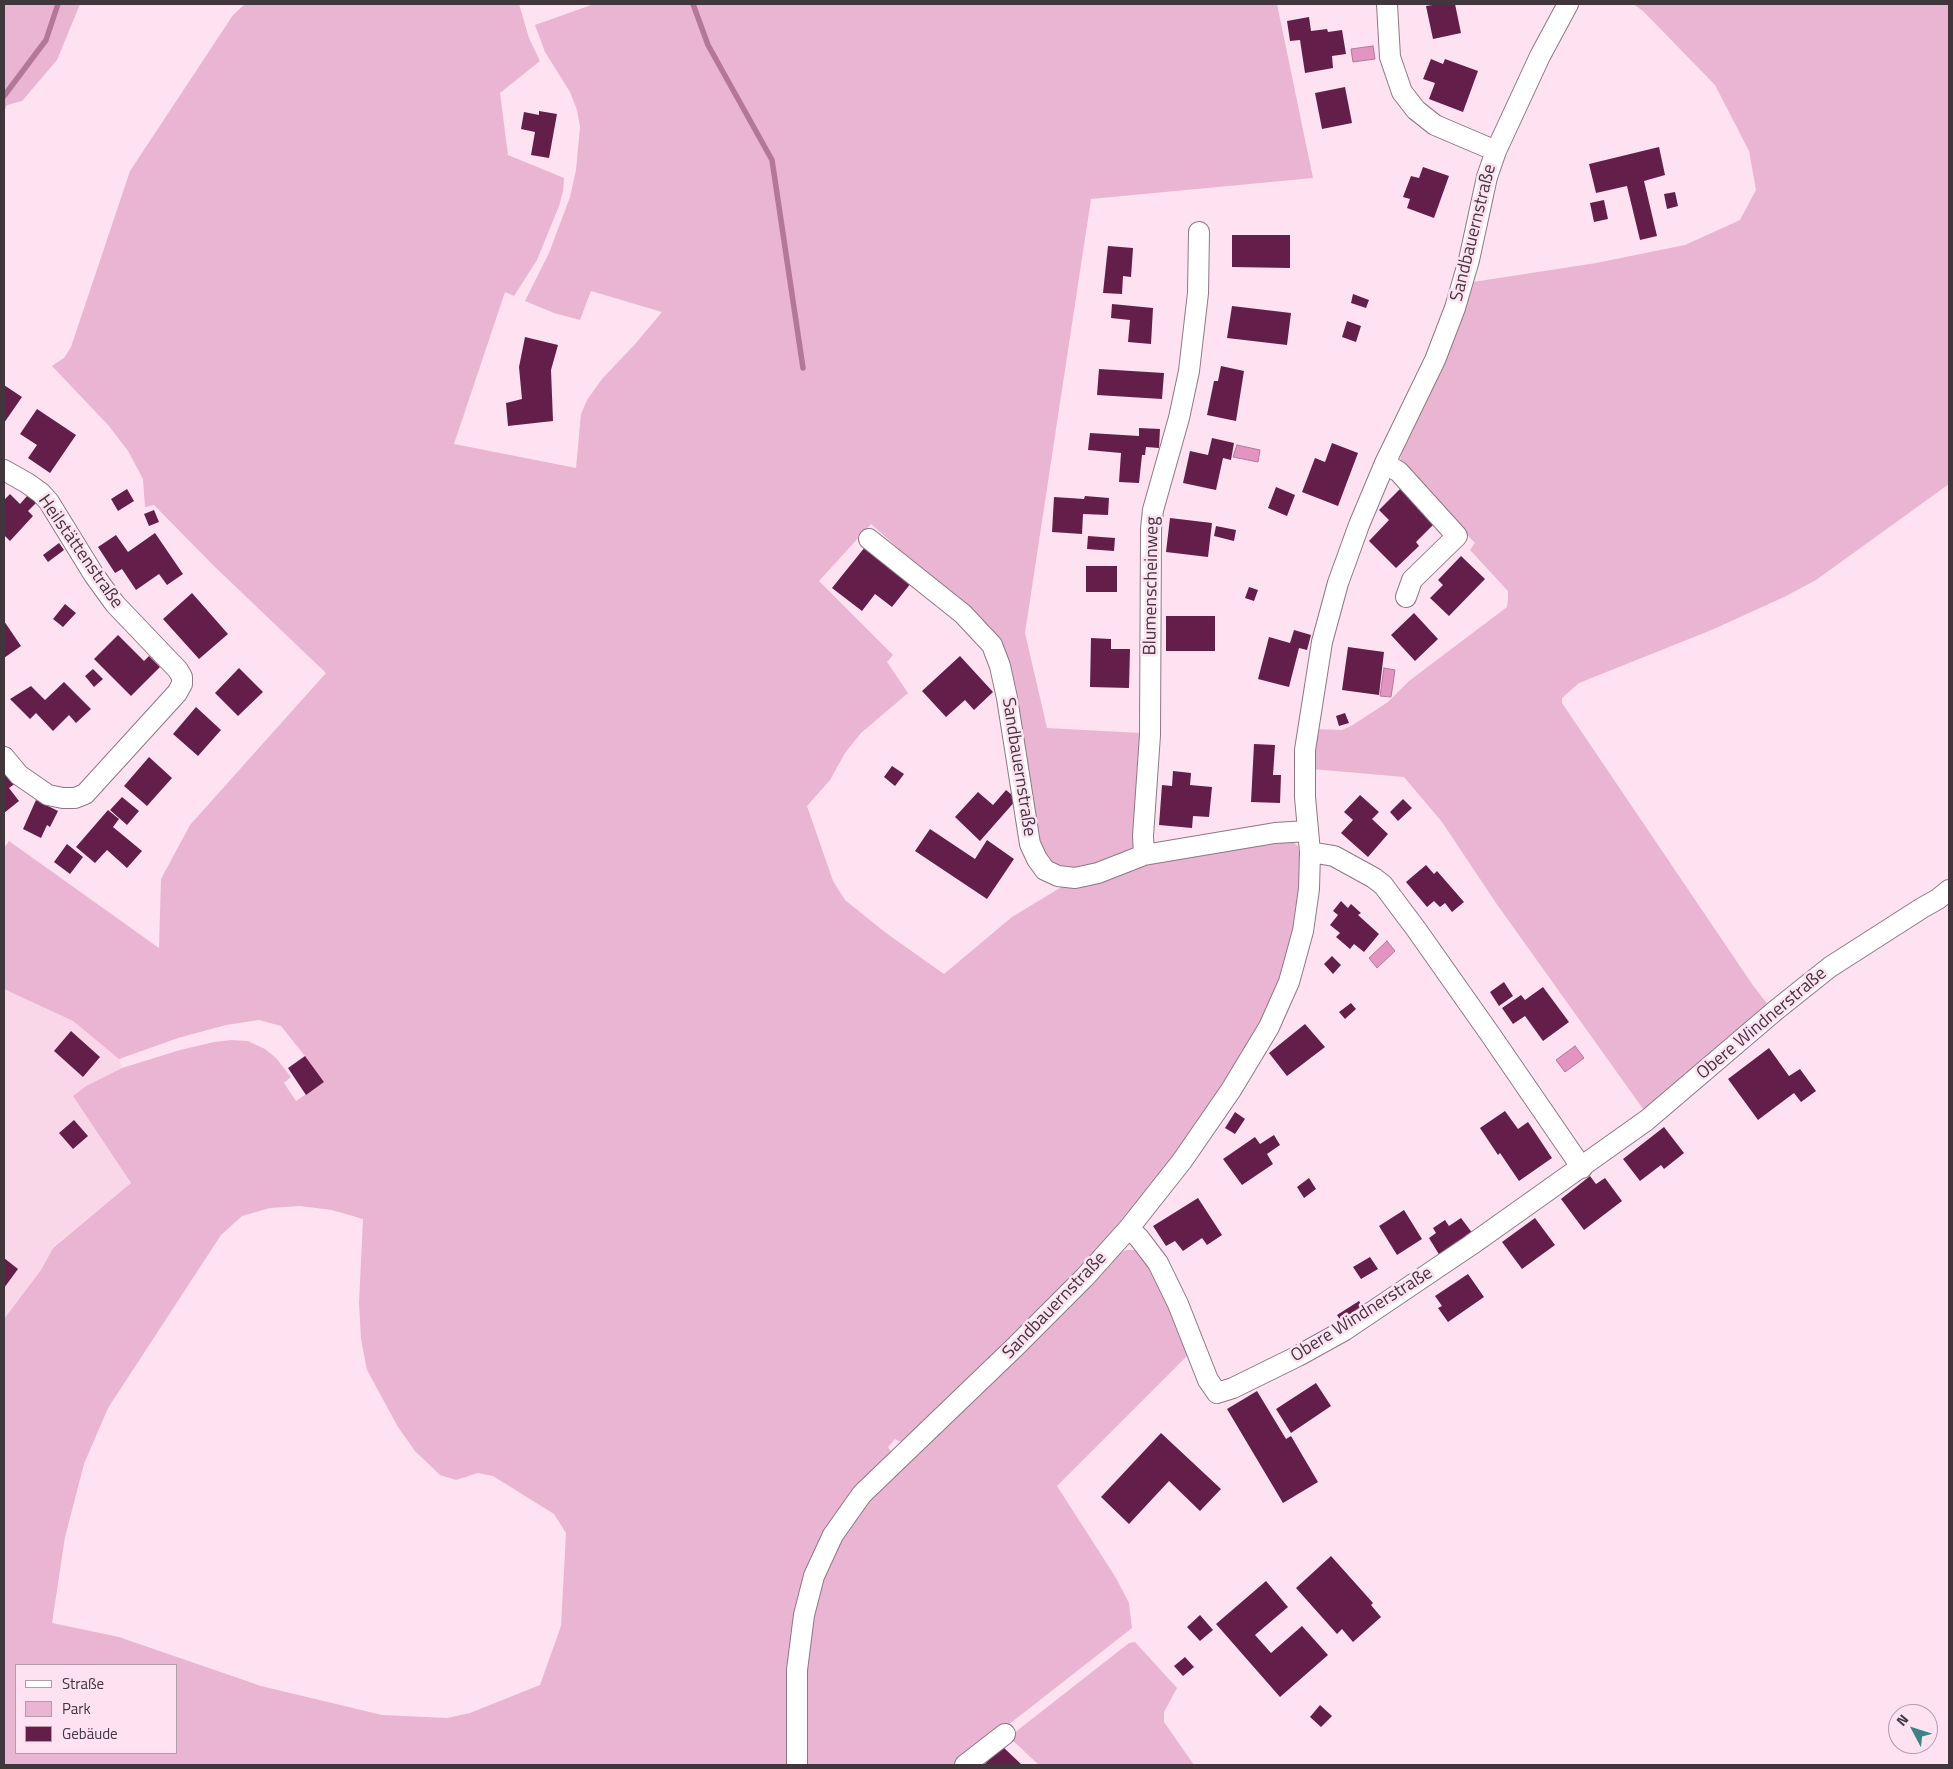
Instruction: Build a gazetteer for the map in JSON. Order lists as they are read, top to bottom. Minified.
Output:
{"streets":{"street":["Sandbauernstraße","Heilstättenstraße","Blumenscheinweg","Obere Windnerstraße"]},"crossings":[["Sandbauernstraße","Blumenscheinweg"],["Sandbauernstraße","Obere Windnerstraße"]],"legend":["Straße","Park","Gebäude"],"north":"top left"}
